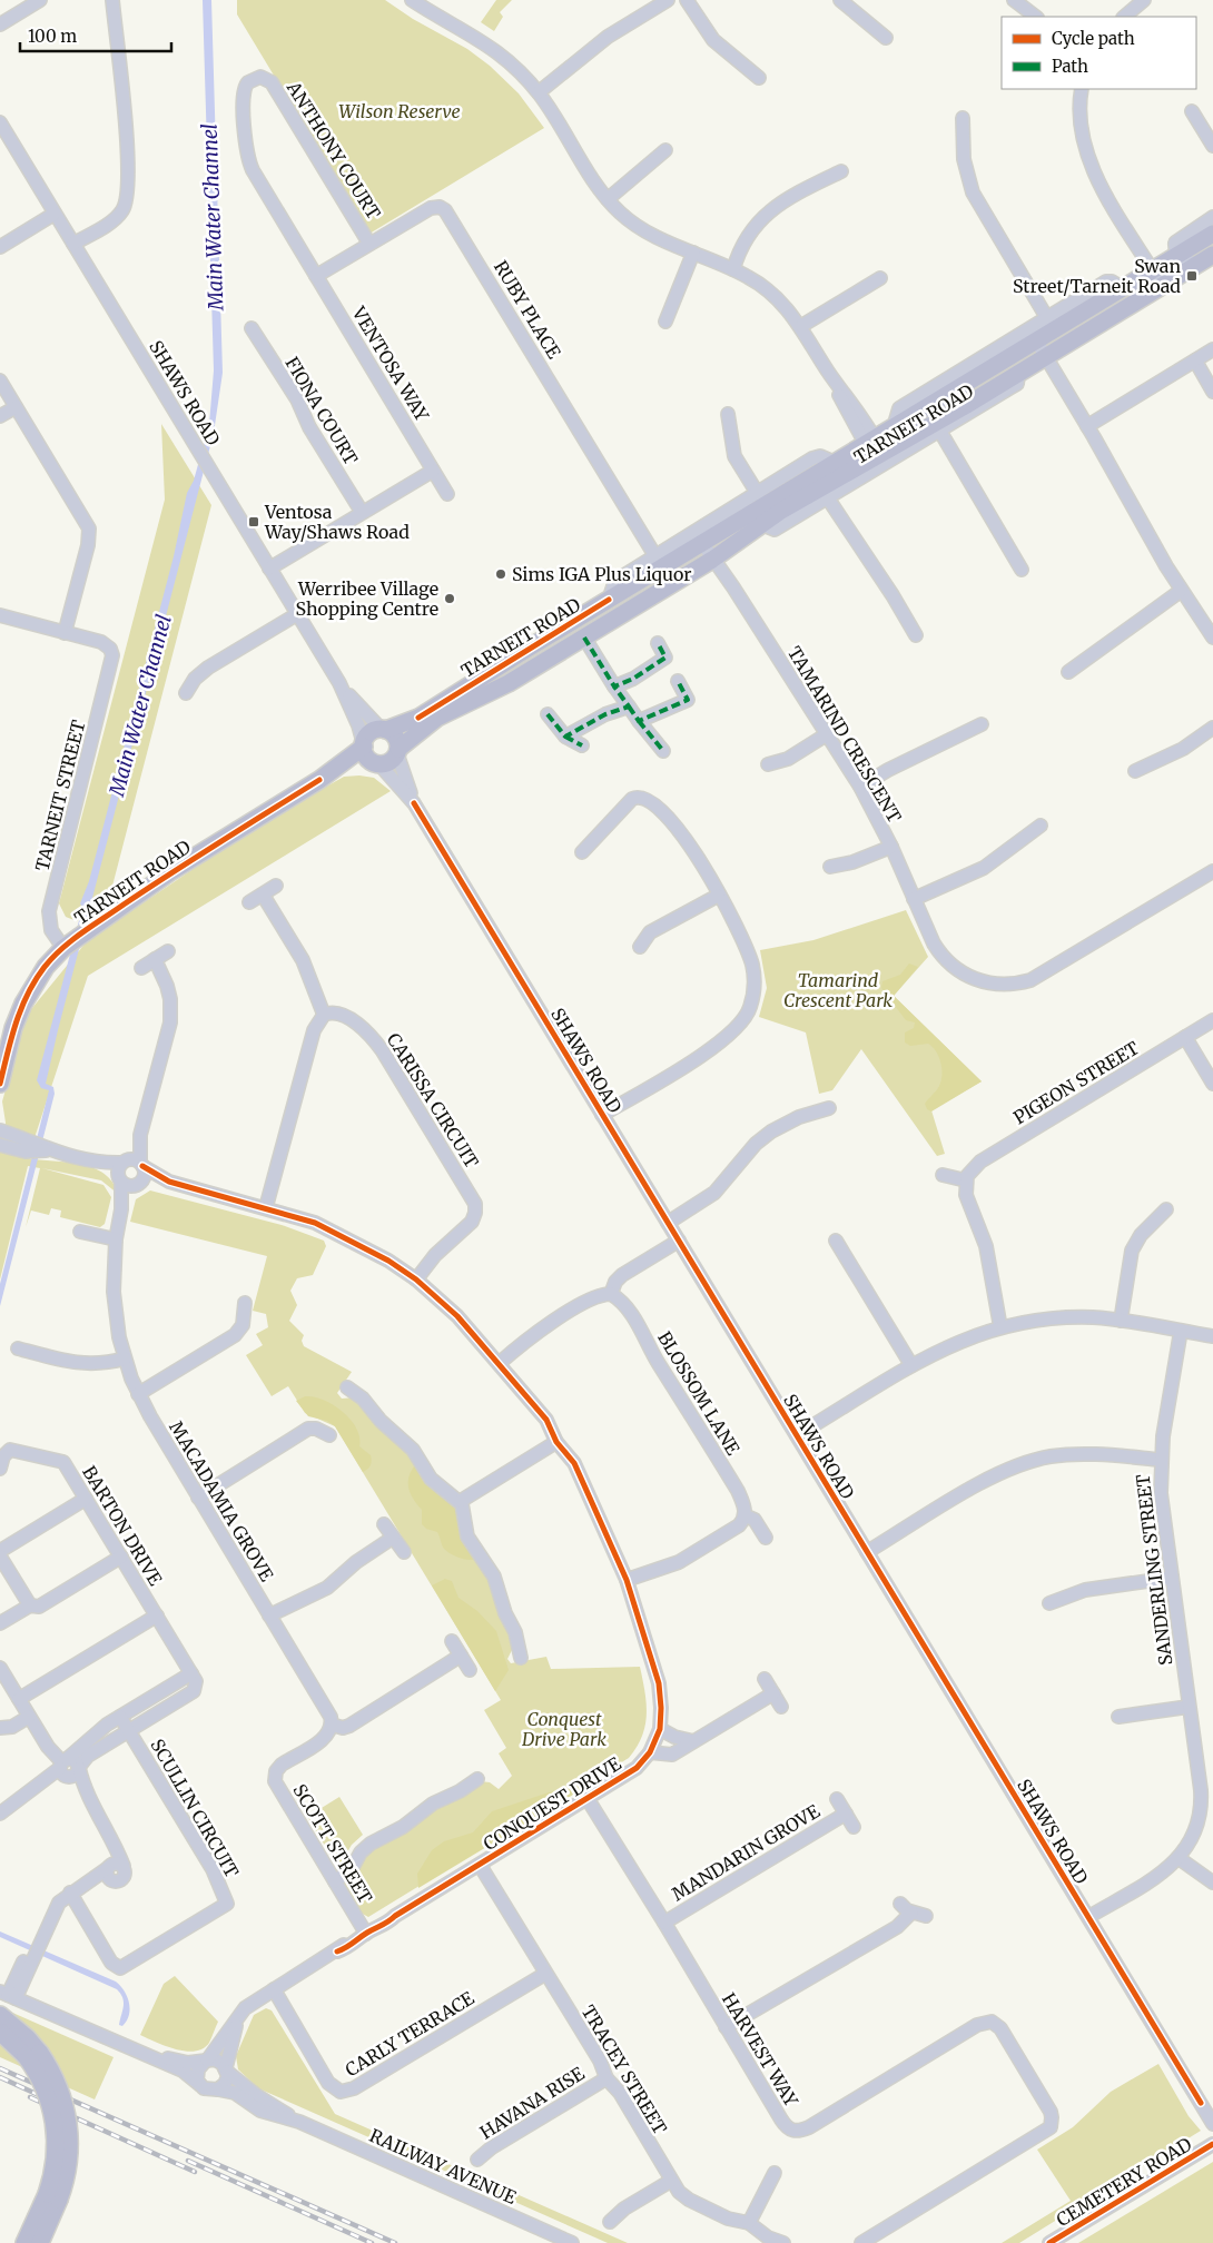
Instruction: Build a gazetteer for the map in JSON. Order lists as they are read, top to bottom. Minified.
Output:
{"streets":{"main road":["TARNEIT ROAD"],"street":["ANTHONY COURT","RUBY PLACE","VENTOSA WAY","SHAWS ROAD","FIONA COURT","TAMARIND CRESCENT","TARNEIT STREET","PIGEON STREET","CARISSA CIRCUIT","BLOSSOM LANE","MACADAMIA GROVE","BARTON DRIVE","SANDERLING STREET","CONQUEST DRIVE","SCULLIN CIRCUIT","SCOTT STREET","MANDARIN GROVE","CARLY TERRACE","HARVEST WAY","TRACEY STREET","HAVANA RISE","RAILWAY AVENUE","CEMETERY ROAD"]},"crossings":[["ANTHONY COURT","RUBY PLACE"],["ANTHONY COURT","VENTOSA WAY"],["RUBY PLACE","VENTOSA WAY"],["RUBY PLACE","TARNEIT ROAD"],["SHAWS ROAD","TARNEIT ROAD"],["SHAWS ROAD","SANDERLING STREET"],["TARNEIT ROAD","TAMARIND CRESCENT"],["TARNEIT ROAD","TARNEIT STREET"],["CARISSA CIRCUIT","CONQUEST DRIVE"],["MACADAMIA GROVE","CONQUEST DRIVE"],["MACADAMIA GROVE","SCOTT STREET"],["CONQUEST DRIVE","SCOTT STREET"],["CONQUEST DRIVE","CARLY TERRACE"],["CONQUEST DRIVE","HARVEST WAY"],["CONQUEST DRIVE","TRACEY STREET"],["CONQUEST DRIVE","RAILWAY AVENUE"],["MANDARIN GROVE","HARVEST WAY"],["CARLY TERRACE","TRACEY STREET"],["TRACEY STREET","HAVANA RISE"]],"water":["Main Water Channel"],"parks":["Wilson Reserve","Tamarind Crescent Park","Conquest Drive Park"],"places":{"transit":["Swan Street/Tarneit Road","Ventosa Way/Shaws Road"],"other":["Sims IGA Plus Liquor","Werribee Village Shopping Centre"]},"legend":["Cycle path","Path"],"scale_bar":"100 m"}
